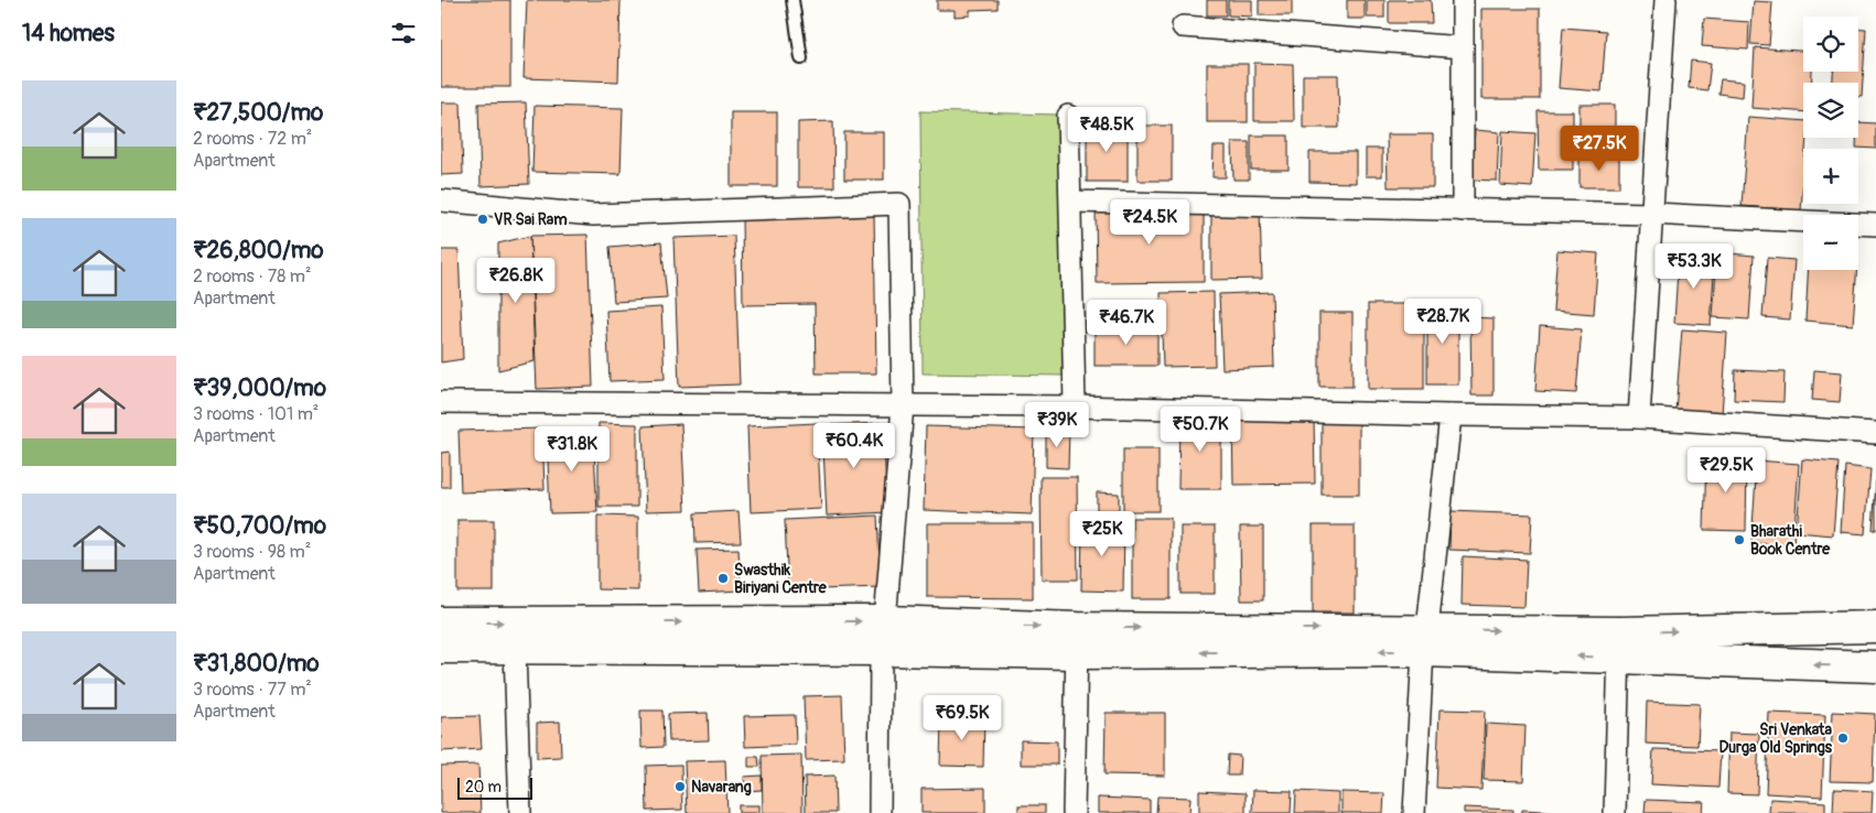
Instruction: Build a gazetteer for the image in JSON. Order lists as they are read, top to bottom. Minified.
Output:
{"places":["VR Sai Ram","Bharathi Book Centre","Swasthik Biriyani Centre","Sri Venkata Durga Old Springs","Navarang"],"scale_bar":"20 m","page":{"heading":"14 homes","map_buttons":["+","−"],"list":[{"name":"₹27,500/mo","note":"2 rooms · 72 m² · Apartment"},{"name":"₹26,800/mo","note":"2 rooms · 78 m² · Apartment"},{"name":"₹39,000/mo","note":"3 rooms · 101 m² · Apartment"},{"name":"₹50,700/mo","note":"3 rooms · 98 m² · Apartment"},{"name":"₹31,800/mo","note":"3 rooms · 77 m² · Apartment"}],"price":["₹48.5K","₹27.5K","₹24.5K","₹53.3K","₹26.8K","₹28.7K","₹46.7K","₹39K","₹50.7K","₹60.4K","₹31.8K","₹29.5K","₹25K","₹69.5K"],"scale":"20 m"}}
